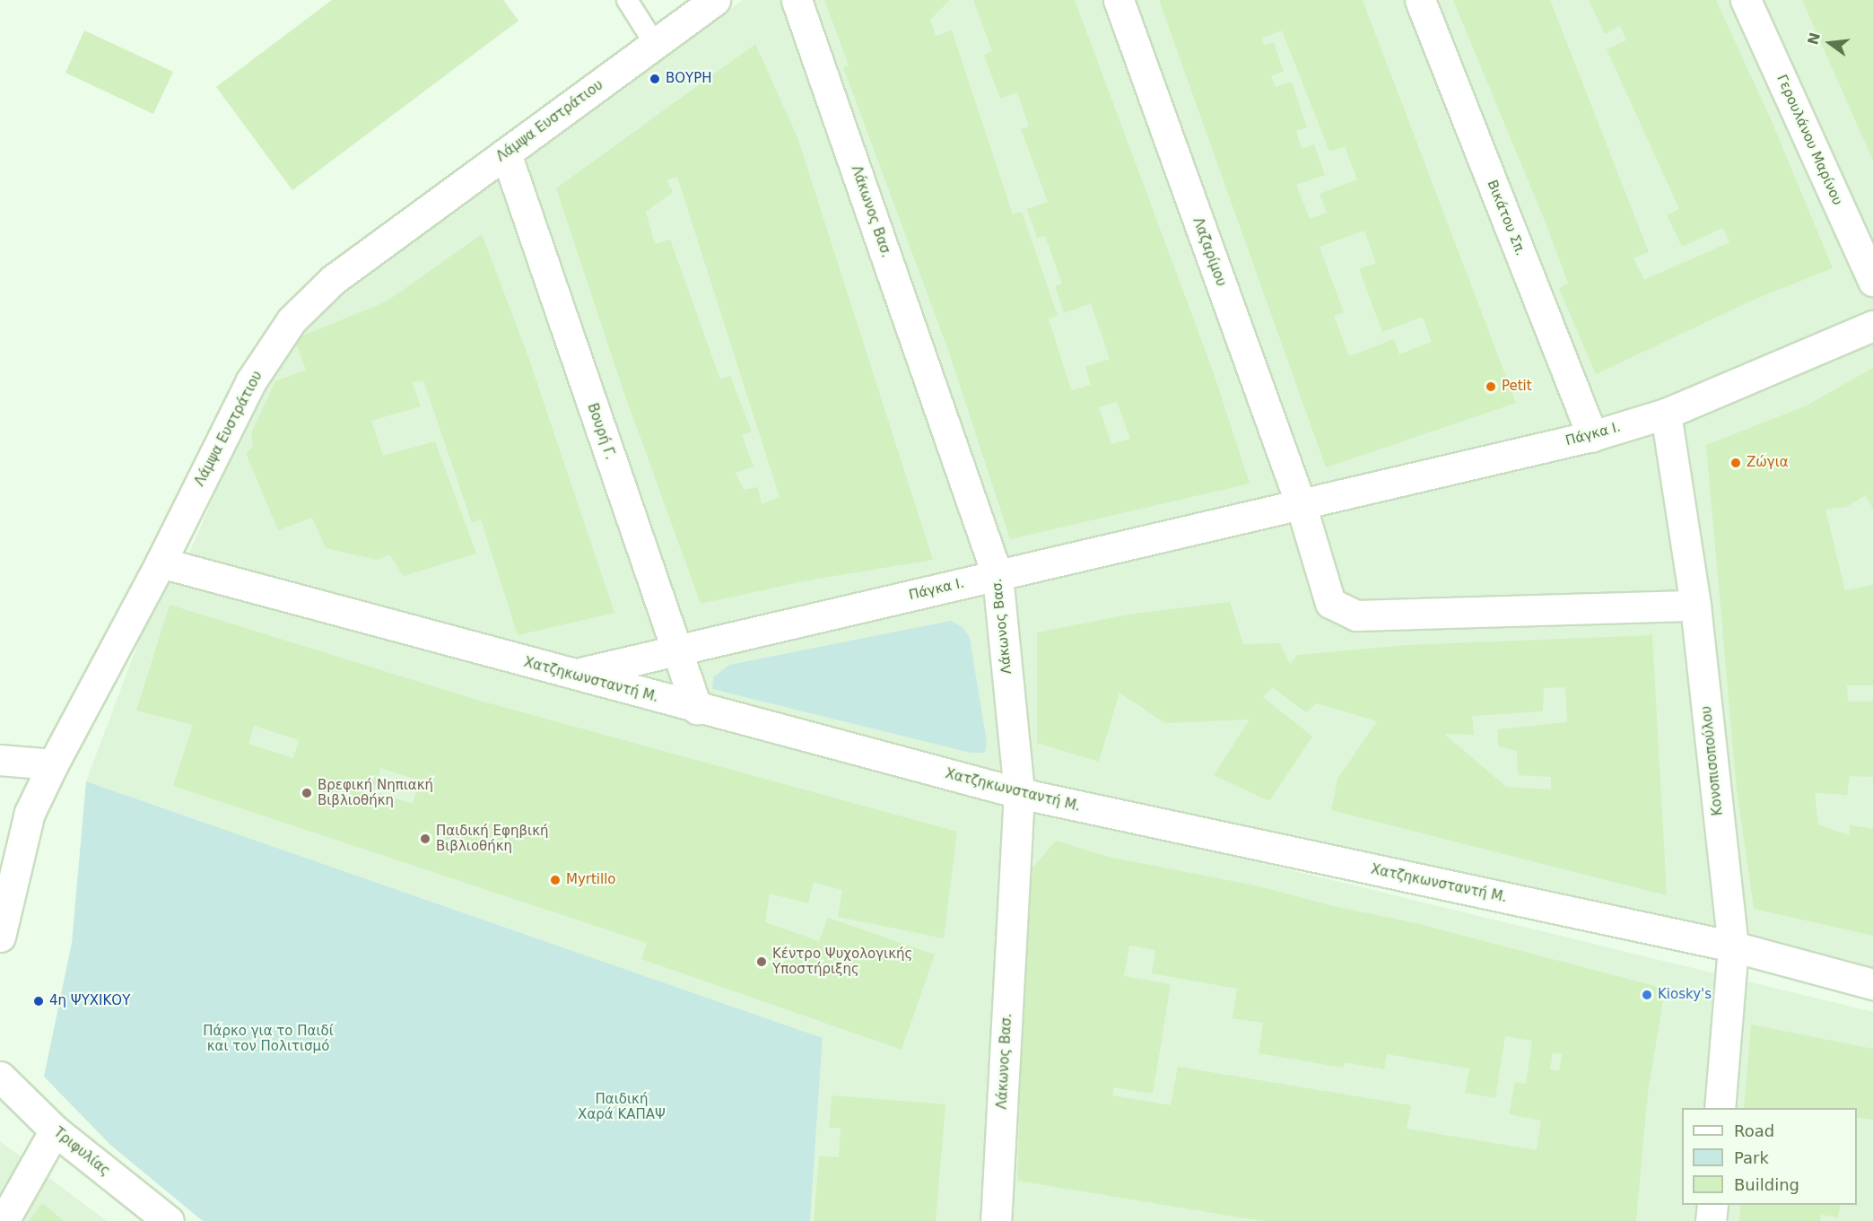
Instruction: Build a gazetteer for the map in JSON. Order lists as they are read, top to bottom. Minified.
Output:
{"streets":{"street":["Λάμψα Ευστράτιου","Γερουλάνου Μαρίνου","Λάκωνος Βασ.","Βικάτου Σπ.","Λαζαρίμου","Βουρή Γ.","Πάγκα Ι.","Χατζηκωνσταντή Μ.","Κονοπισοπούλου","Τριφυλίας"]},"crossings":[["Λάμψα Ευστράτιου","Βουρή Γ."],["Λάμψα Ευστράτιου","Χατζηκωνσταντή Μ."],["Λάκωνος Βασ.","Πάγκα Ι."],["Λάκωνος Βασ.","Χατζηκωνσταντή Μ."],["Βικάτου Σπ.","Πάγκα Ι."],["Λαζαρίμου","Πάγκα Ι."],["Βουρή Γ.","Πάγκα Ι."],["Βουρή Γ.","Χατζηκωνσταντή Μ."],["Πάγκα Ι.","Χατζηκωνσταντή Μ."],["Πάγκα Ι.","Κονοπισοπούλου"],["Χατζηκωνσταντή Μ.","Κονοπισοπούλου"]],"parks":["Πάρκο για το Παιδί και τον Πολιτισμό","Παιδική Χαρά ΚΑΠΑΨ"],"places":["ΒΟΥΡΗ","Petit","Ζώγια","Βρεφική Νηπιακή Βιβλιοθήκη","Παιδική Εφηβική Βιβλιοθήκη","Myrtillo","Κέντρο Ψυχολογικής Υποστήριξης","Kiosky's","4η ΨΥΧΙΚΟΥ"],"legend":["Road","Park","Building"],"north":"left"}
